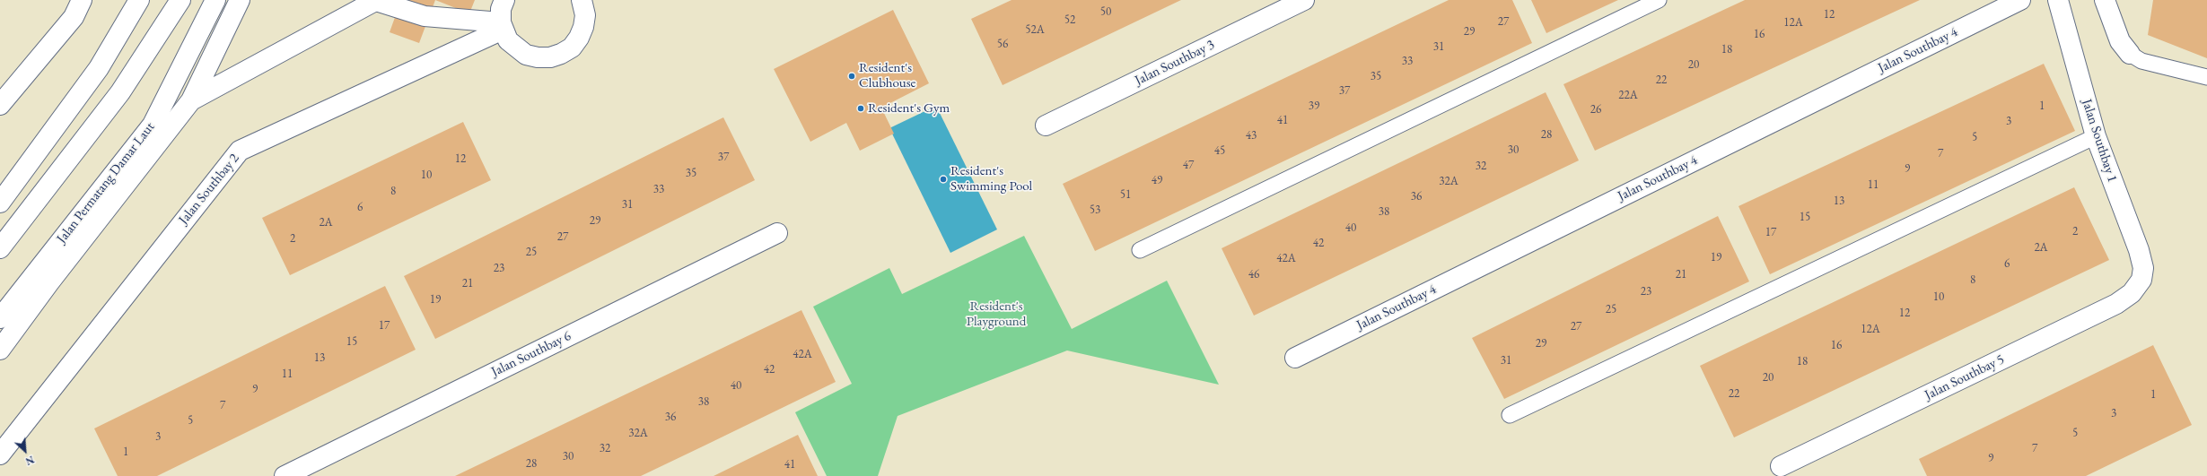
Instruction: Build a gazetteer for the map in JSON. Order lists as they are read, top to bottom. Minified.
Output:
{"streets":{"main road":["Jalan Southbay 4","Jalan Southbay 3","Jalan Southbay 1","Jalan Permatang Damar Laut","Jalan Southbay 2","Jalan Southbay 6","Jalan Southbay 5"]},"crossings":[["Jalan Southbay 1","Jalan Southbay 5"]],"parks":["Resident's Playground"],"places":["Resident's Clubhouse","Resident's Gym","Resident's Swimming Pool"],"house_numbers":["50","12","52","27","12A","52A","29","16","56","31","18","33","20","35","22","37","22A","39","1","26","41","3","28","43","5","30","45","7","37","12","47","32","9","35","10","49","32A","11","33","8","51","36","13","31","6","53","38","15","29","2A","40","2","17","27","2","42","2A","25","19","42A","6","23","46","21","8","21","23","10","19","25","12","17","27","12A","15","29","16","42A","13","31","18","42","11","20","40","9","22","1","38","7","3","36","5","32A","5","3","32","7","1","30","9","28","41"],"north":"bottom right"}
